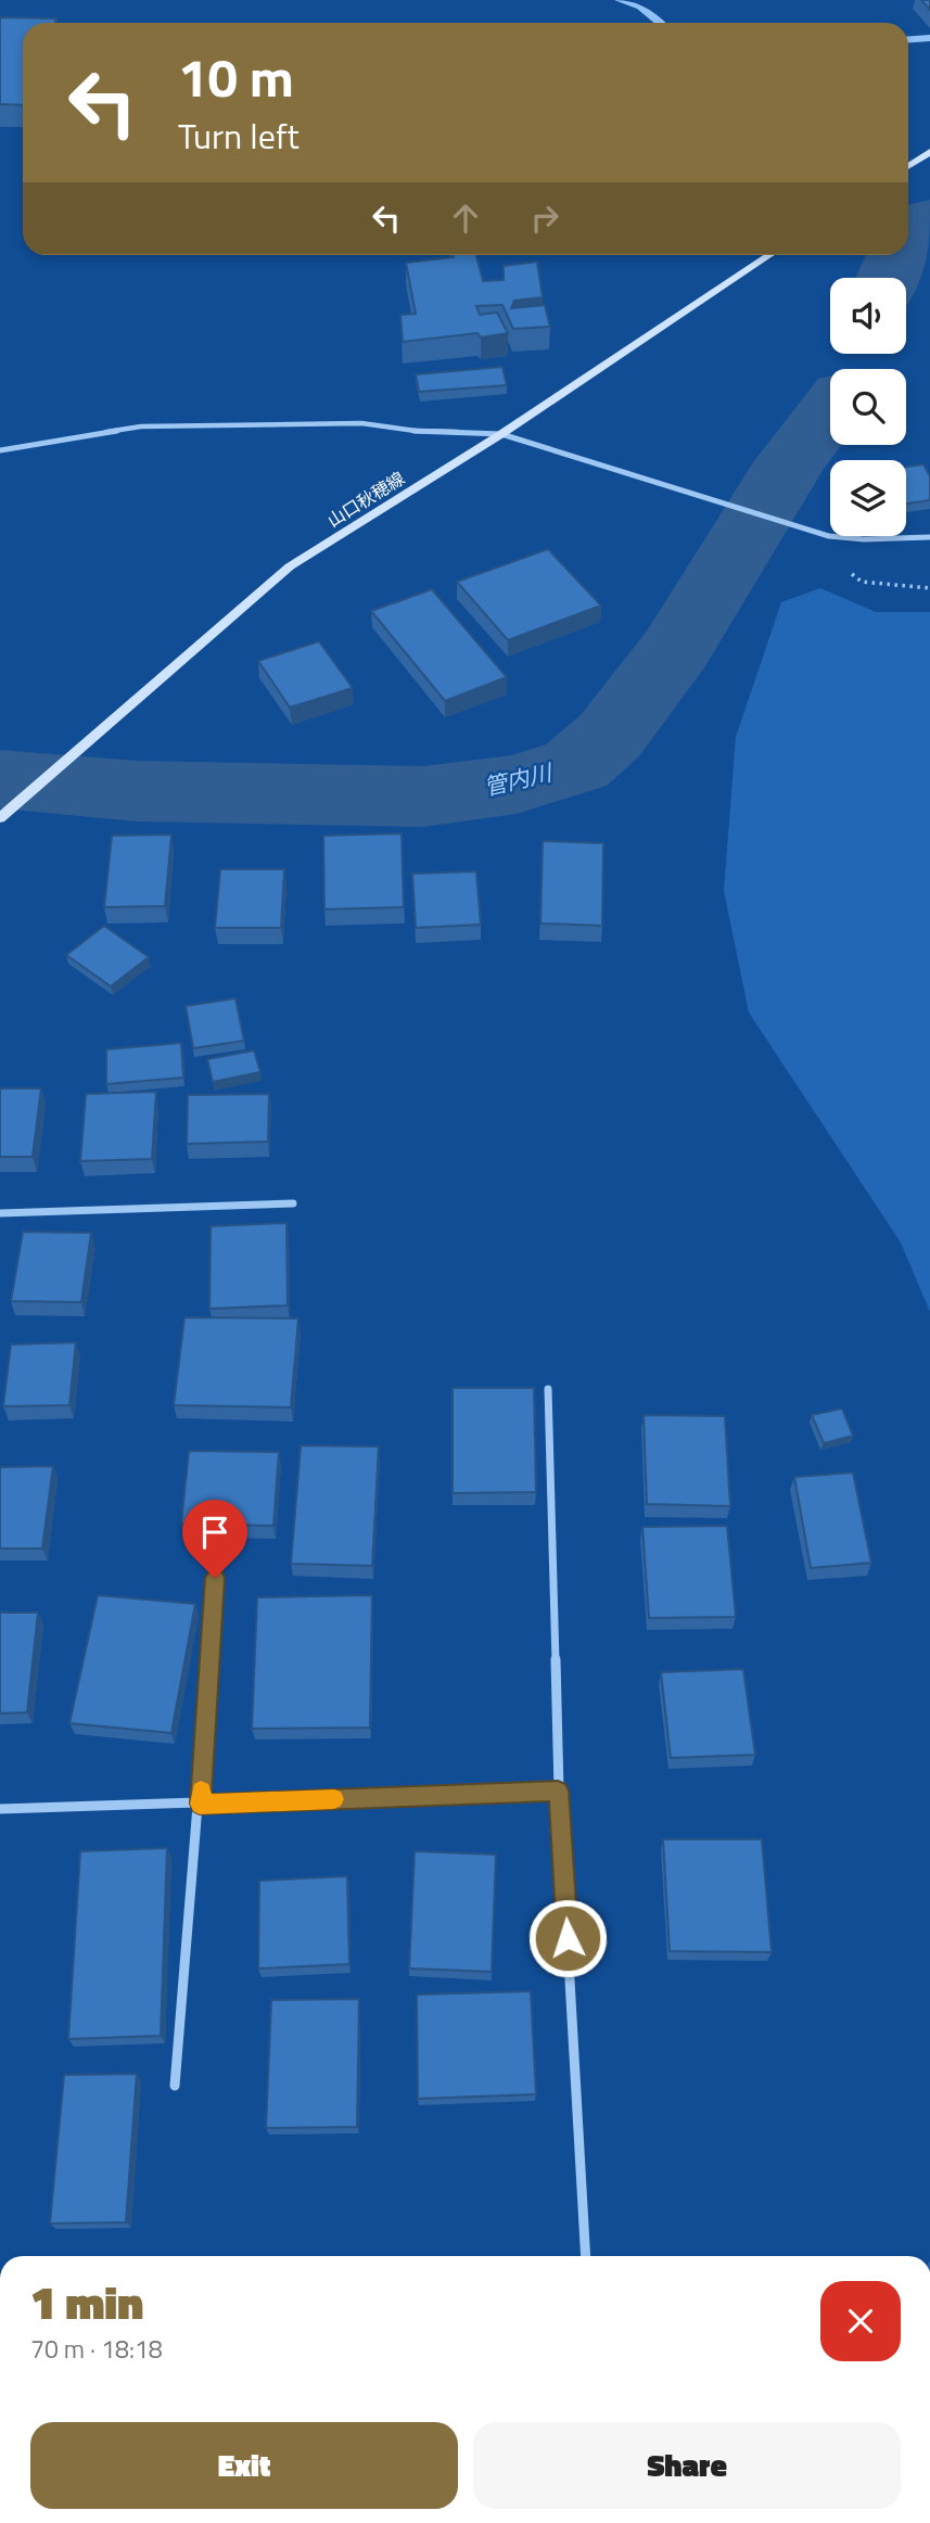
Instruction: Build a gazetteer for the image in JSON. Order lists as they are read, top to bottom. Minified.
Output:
{"streets":{"main road":["山口秋穂線"]},"water":["管内川"],"page":{"turn":["10 m","Turn left"],"heading":["1 min","70 m · 18:18"],"buttons":["Exit","Share"]}}
